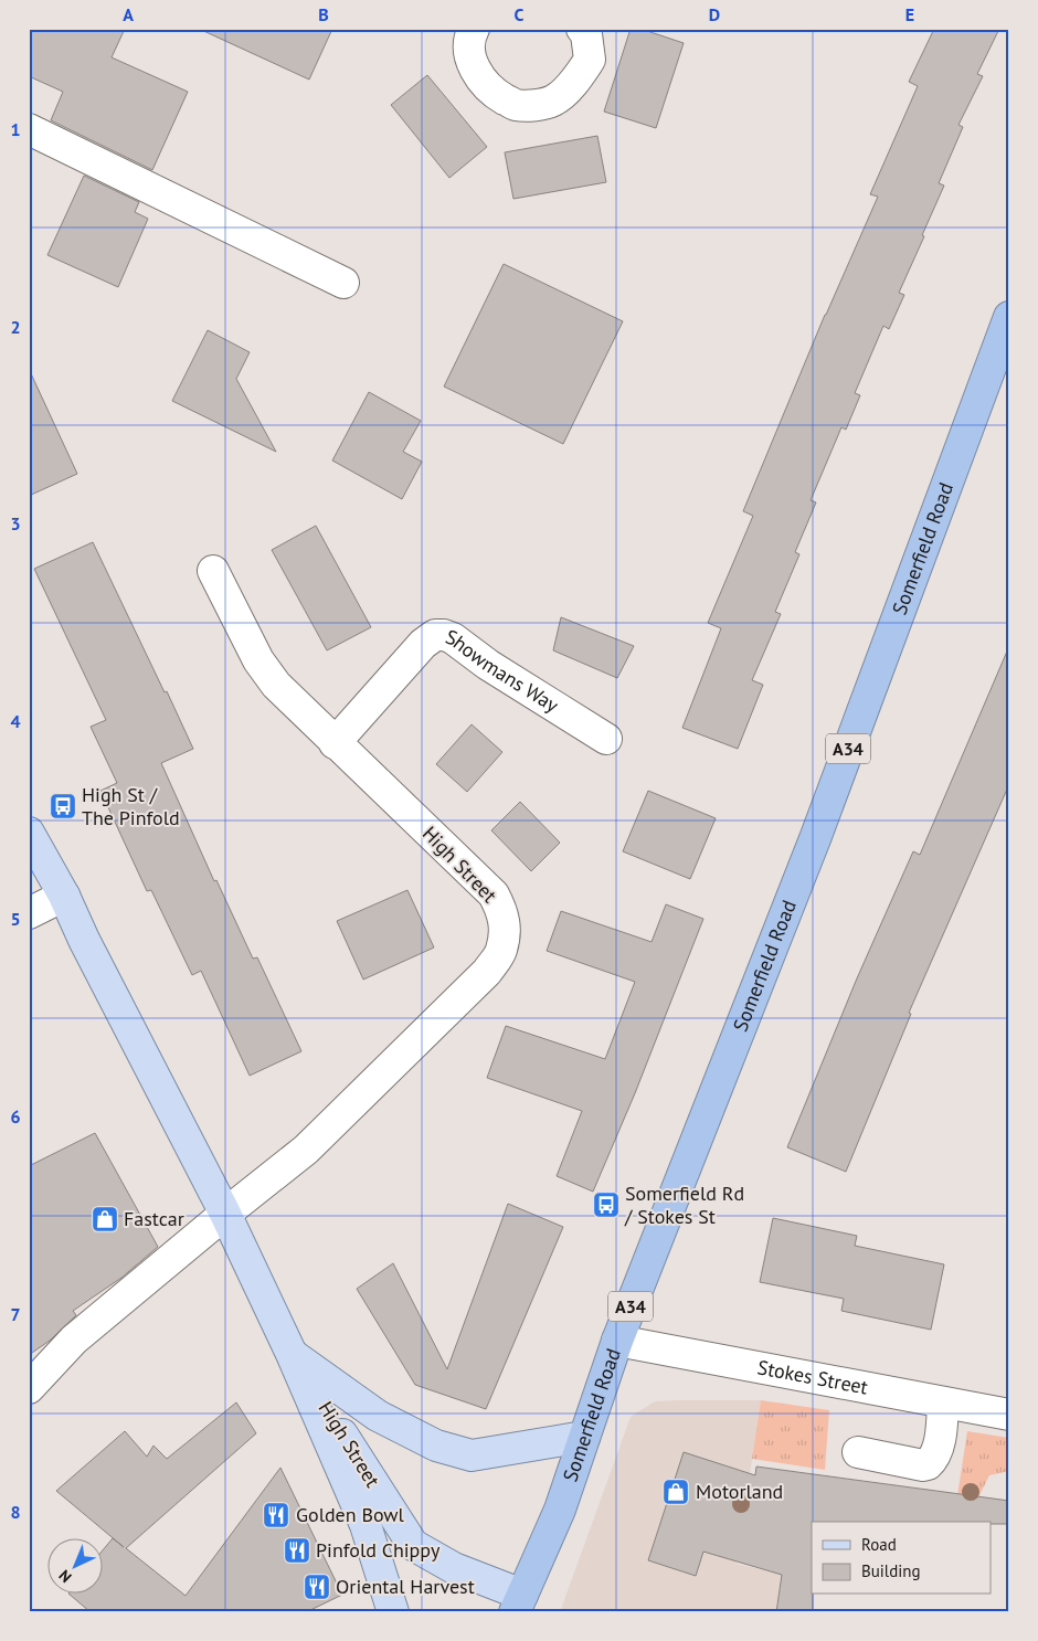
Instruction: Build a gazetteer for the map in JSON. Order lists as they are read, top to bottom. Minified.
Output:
{"streets":{"highway":["Somerfield Road","A34"],"main road":["High Street"],"street":["Showmans Way","Stokes Street"]},"crossings":[["Somerfield Road","High Street"],["Somerfield Road","Stokes Street"],["Showmans Way","High Street"]],"places":{"bus stop":["High St / The Pinfold","Somerfield Rd / Stokes St"],"shop":["Fastcar","Motorland"],"restaurant":["Golden Bowl","Pinfold Chippy","Oriental Harvest"]},"legend":["Road","Building"],"north":"bottom left","grid":{"columns":["A","B","C","D","E"],"rows":["1","2","3","4","5","6","7","8"]}}
